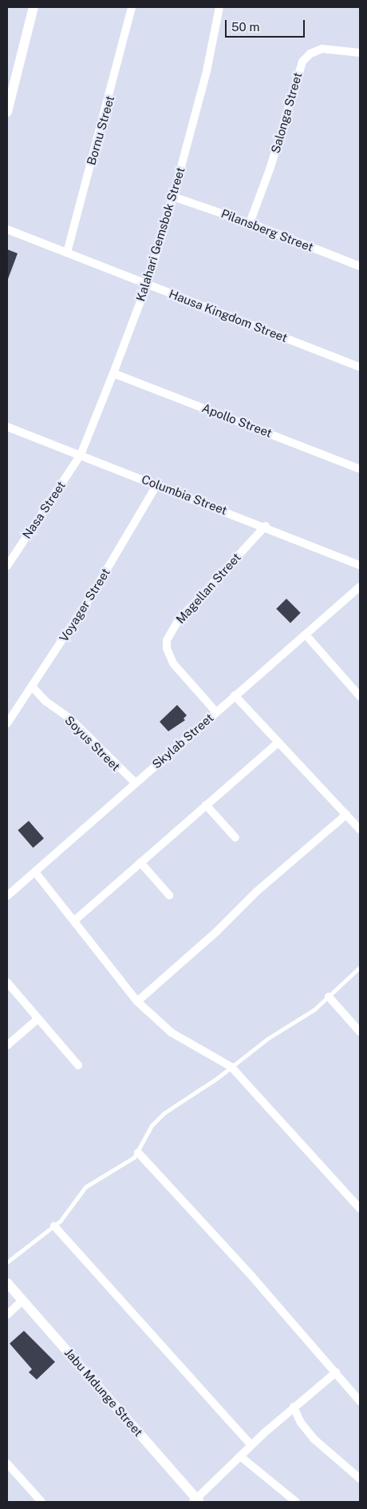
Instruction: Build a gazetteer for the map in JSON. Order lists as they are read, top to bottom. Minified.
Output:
{"streets":{"street":["Salonga Street","Bornu Street","Pilansberg Street","Kalahari Gemsbok Street","Hausa Kingdom Street","Apollo Street","Columbia Street","Nasa Street","Magellan Street","Voyager Street","Skylab Street","Soyus Street","Jabu Mdunge Street"]},"crossings":[["Salonga Street","Pilansberg Street"],["Bornu Street","Hausa Kingdom Street"],["Pilansberg Street","Kalahari Gemsbok Street"],["Kalahari Gemsbok Street","Hausa Kingdom Street"],["Kalahari Gemsbok Street","Apollo Street"],["Kalahari Gemsbok Street","Columbia Street"],["Kalahari Gemsbok Street","Nasa Street"],["Columbia Street","Nasa Street"],["Columbia Street","Magellan Street"],["Columbia Street","Voyager Street"],["Magellan Street","Skylab Street"],["Voyager Street","Soyus Street"],["Skylab Street","Soyus Street"]],"scale_bar":"50 m"}
